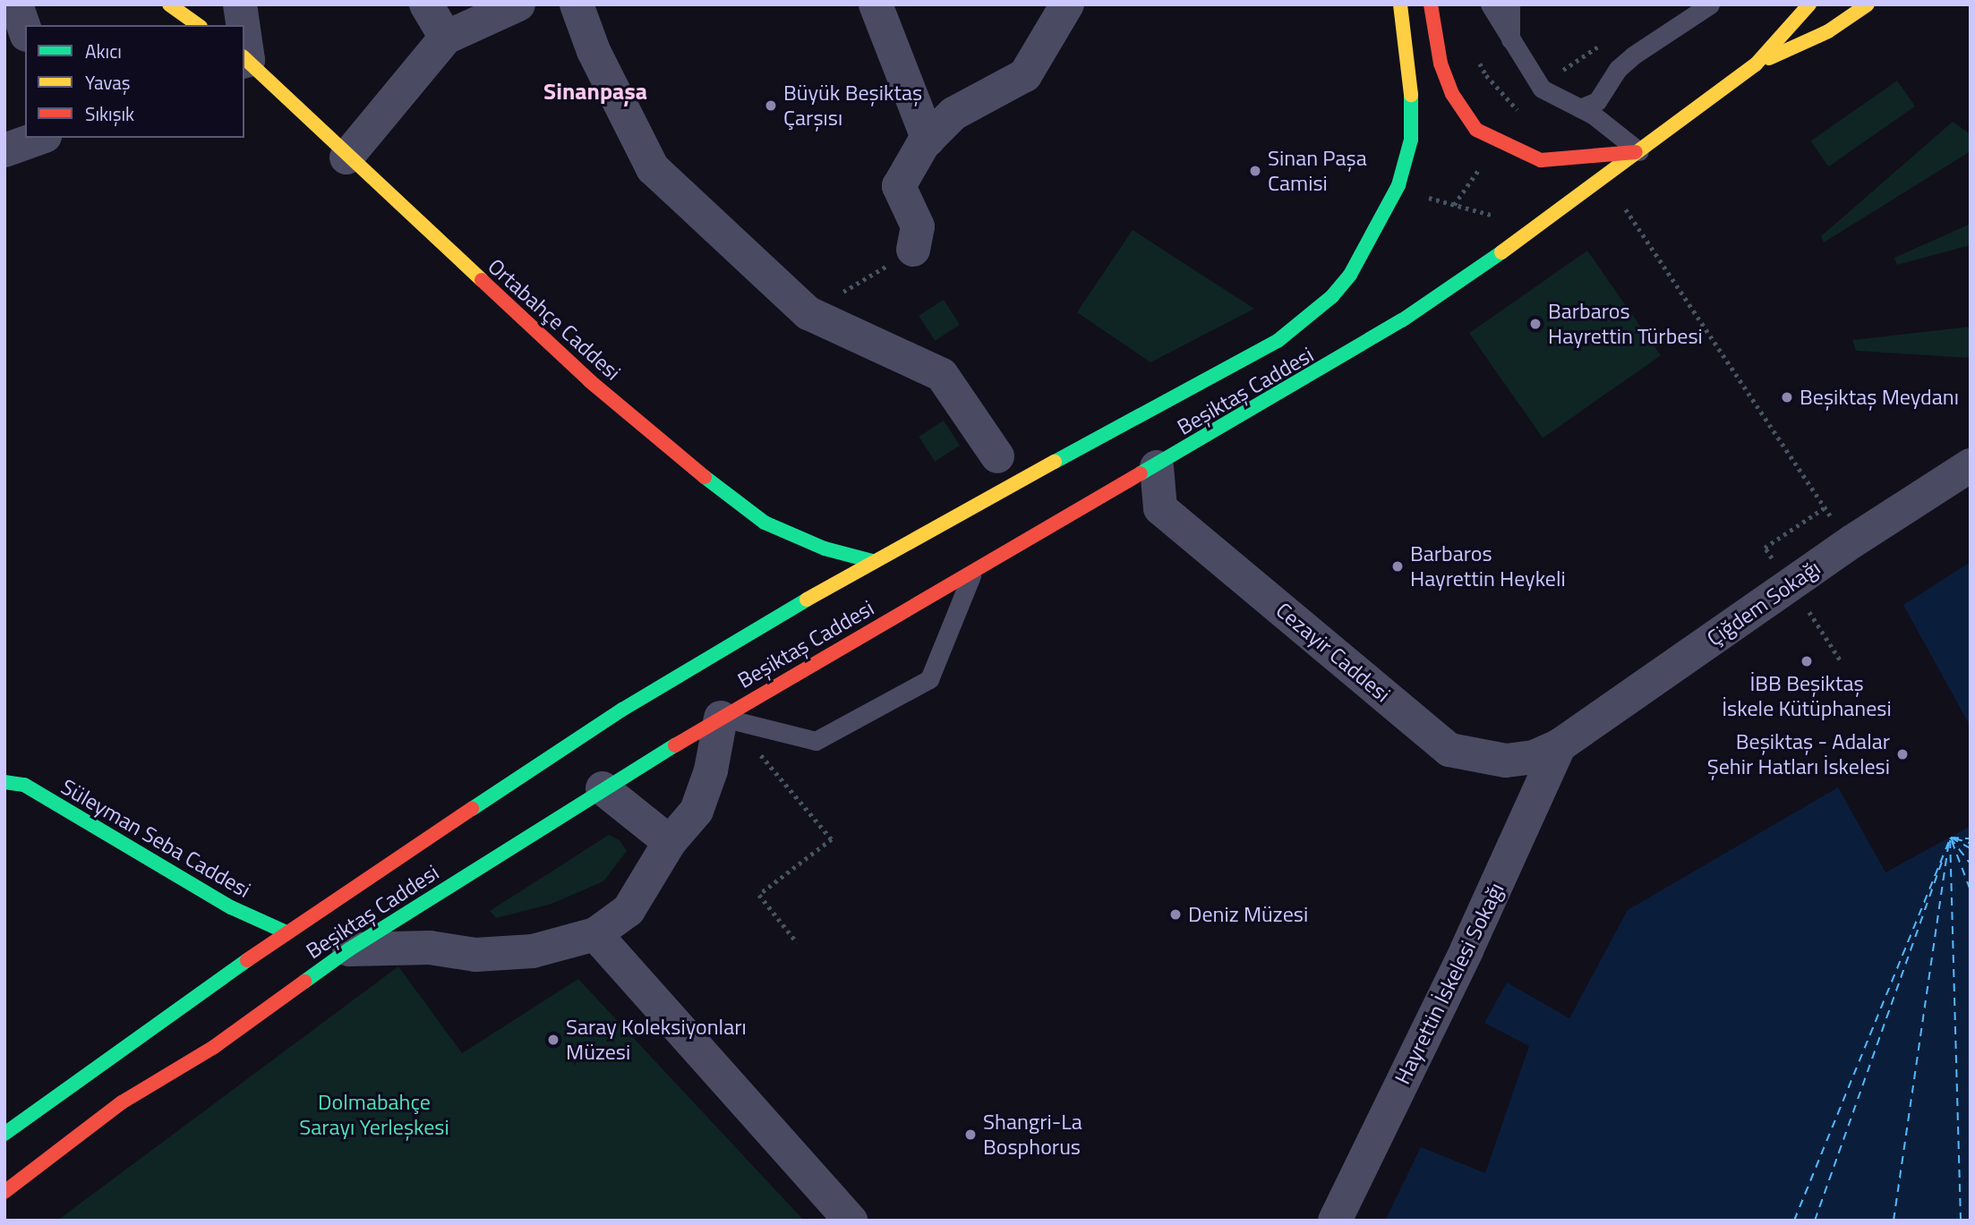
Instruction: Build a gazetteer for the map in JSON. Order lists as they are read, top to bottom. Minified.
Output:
{"streets":{"main road":["Ortabahçe Caddesi","Beşiktaş Caddesi","Süleyman Seba Caddesi"],"street":["Çiğdem Sokağı","Cezayir Caddesi","Hayrettin İskelesi Sokağı"]},"crossings":[["Ortabahçe Caddesi","Beşiktaş Caddesi"],["Beşiktaş Caddesi","Cezayir Caddesi"],["Beşiktaş Caddesi","Süleyman Seba Caddesi"],["Çiğdem Sokağı","Cezayir Caddesi"],["Çiğdem Sokağı","Hayrettin İskelesi Sokağı"],["Cezayir Caddesi","Hayrettin İskelesi Sokağı"]],"districts":["Sinanpaşa"],"parks":["Dolmabahçe Sarayı Yerleşkesi"],"places":["Büyük Beşiktaş Çarşısı","Sinan Paşa Camisi","Barbaros Hayrettin Türbesi","Beşiktaş Meydanı","Barbaros Hayrettin Heykeli","İBB Beşiktaş İskele Kütüphanesi","Beşiktaş - Adalar Şehir Hatları İskelesi","Deniz Müzesi","Saray Koleksiyonları Müzesi","Shangri-La Bosphorus"],"legend":["Akıcı","Yavaş","Sıkışık"]}
